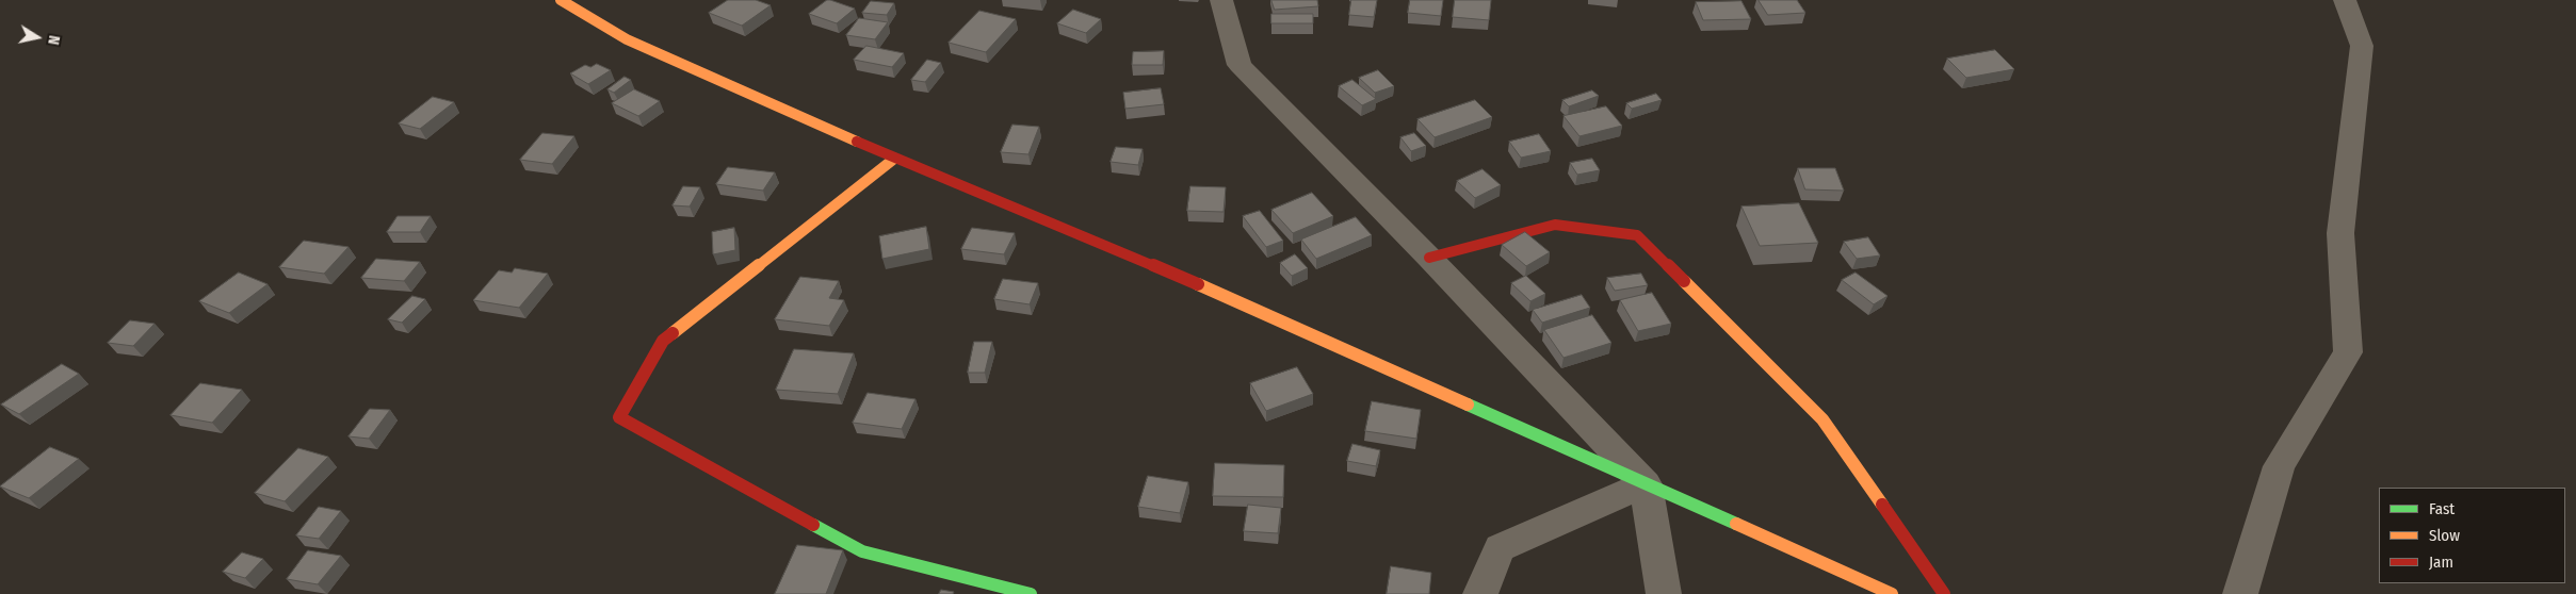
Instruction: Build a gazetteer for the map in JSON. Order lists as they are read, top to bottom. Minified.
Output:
{"legend":["Fast","Slow","Jam"],"north":"right"}
